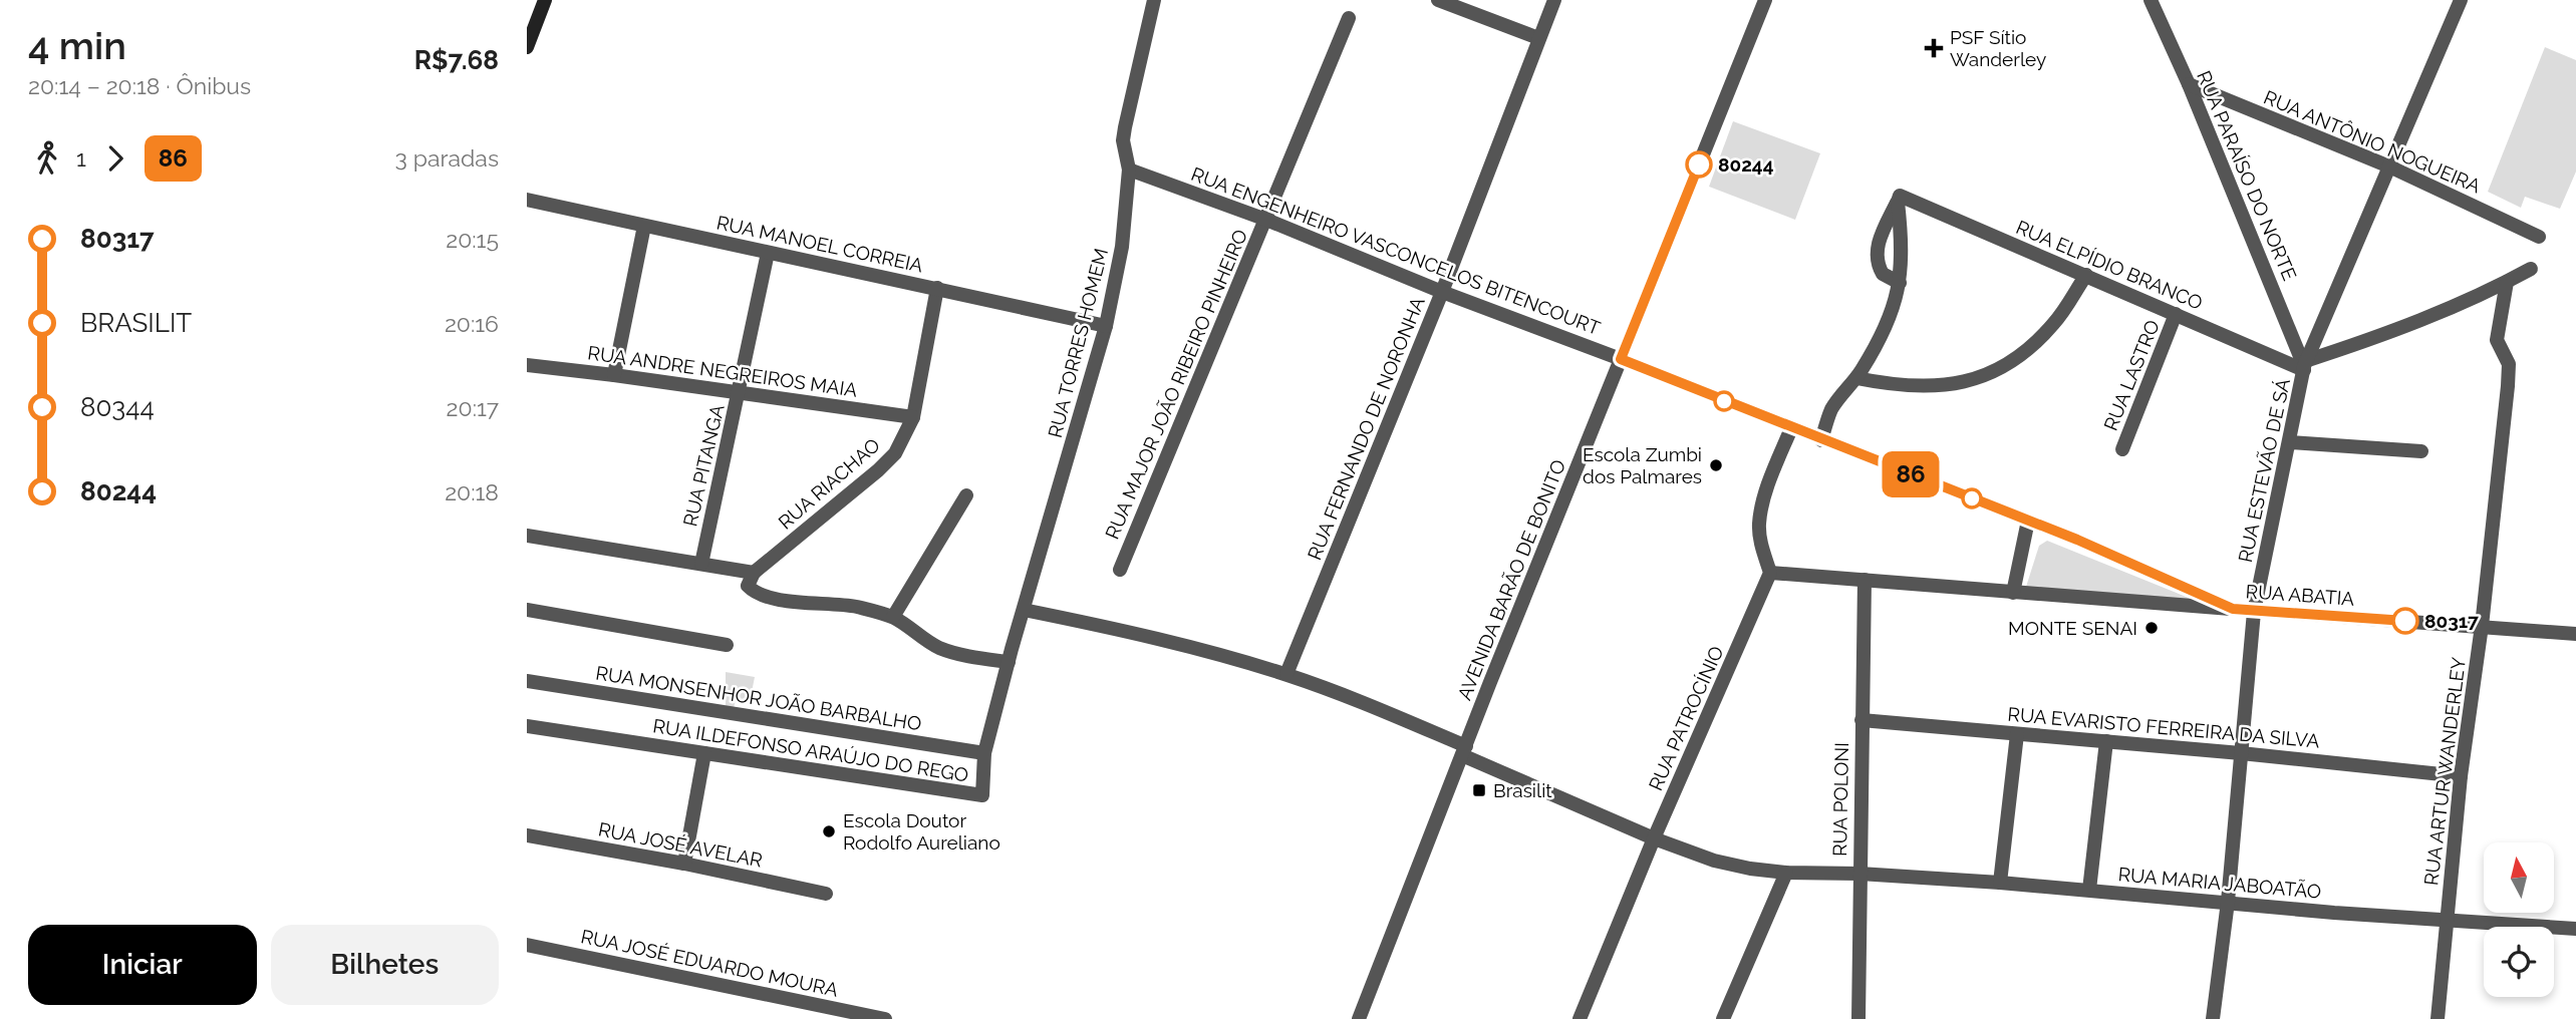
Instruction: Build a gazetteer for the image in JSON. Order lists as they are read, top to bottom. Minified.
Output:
{"streets":{"street":["RUA ANTÔNIO NOGUEIRA","RUA PARAÍSO DO NORTE","RUA MANOEL CORREIA","RUA ENGENHEIRO VASCONCELOS BITENCOURT","RUA ELPÍDIO BRANCO","RUA TORRES HOMEM","RUA ANDRE NEGREIROS MAIA","RUA LASTRO","RUA MAJOR JOÃO RIBEIRO PINHEIRO","RUA FERNANDO DE NORONHA","RUA PITANGA","RUA ESTEVÃO DE SÁ","RUA RIACHAO","AVENIDA BARÃO DE BONITO","RUA ABATIA","RUA MONSENHOR JOÃO BARBALHO","RUA PATROCÍNIO","RUA EVARISTO FERREIRA DA SILVA","RUA ILDEFONSO ARAÚJO DO REGO","RUA ARTUR WANDERLEY","RUA POLONI","RUA JOSÉ AVELAR","RUA MARIA JABOATÃO","RUA JOSÉ EDUARDO MOURA"]},"crossings":[["RUA ANTÔNIO NOGUEIRA","RUA PARAÍSO DO NORTE"],["RUA ANTÔNIO NOGUEIRA","RUA ESTEVÃO DE SÁ"],["RUA PARAÍSO DO NORTE","RUA ELPÍDIO BRANCO"],["RUA PARAÍSO DO NORTE","RUA ESTEVÃO DE SÁ"],["RUA MANOEL CORREIA","RUA TORRES HOMEM"],["RUA MANOEL CORREIA","RUA PITANGA"],["RUA MANOEL CORREIA","RUA RIACHAO"],["RUA ENGENHEIRO VASCONCELOS BITENCOURT","RUA TORRES HOMEM"],["RUA ENGENHEIRO VASCONCELOS BITENCOURT","RUA MAJOR JOÃO RIBEIRO PINHEIRO"],["RUA ENGENHEIRO VASCONCELOS BITENCOURT","RUA FERNANDO DE NORONHA"],["RUA ENGENHEIRO VASCONCELOS BITENCOURT","AVENIDA BARÃO DE BONITO"],["RUA ENGENHEIRO VASCONCELOS BITENCOURT","RUA ABATIA"],["RUA ELPÍDIO BRANCO","RUA LASTRO"],["RUA ELPÍDIO BRANCO","RUA ESTEVÃO DE SÁ"],["RUA TORRES HOMEM","RUA ILDEFONSO ARAÚJO DO REGO"],["RUA TORRES HOMEM","RUA MARIA JABOATÃO"],["RUA ANDRE NEGREIROS MAIA","RUA PITANGA"],["RUA ANDRE NEGREIROS MAIA","RUA RIACHAO"],["RUA FERNANDO DE NORONHA","RUA MARIA JABOATÃO"],["RUA ESTEVÃO DE SÁ","RUA ABATIA"],["RUA ESTEVÃO DE SÁ","RUA EVARISTO FERREIRA DA SILVA"],["RUA ESTEVÃO DE SÁ","RUA MARIA JABOATÃO"],["AVENIDA BARÃO DE BONITO","RUA MARIA JABOATÃO"],["RUA ABATIA","RUA PATROCÍNIO"],["RUA ABATIA","RUA ARTUR WANDERLEY"],["RUA ABATIA","RUA POLONI"],["RUA MONSENHOR JOÃO BARBALHO","RUA ILDEFONSO ARAÚJO DO REGO"],["RUA PATROCÍNIO","RUA MARIA JABOATÃO"],["RUA EVARISTO FERREIRA DA SILVA","RUA ARTUR WANDERLEY"],["RUA EVARISTO FERREIRA DA SILVA","RUA POLONI"],["RUA ARTUR WANDERLEY","RUA MARIA JABOATÃO"],["RUA POLONI","RUA MARIA JABOATÃO"]],"places":{"health":["PSF Sítio Wanderley"],"other":["80244","Escola Zumbi dos Palmares","80317","MONTE SENAI","Escola Doutor Rodolfo Aureliano"],"transit":["Brasilit"]},"lines":["bus line 86"],"north":"top","page":{"heading":["4 min","20:14 – 20:18 · Ônibus","R$7.68"],"on_map":"86","legs":["1","86","3 paradas"],"list":[{"name":"80317","value":"20:15"},{"name":"BRASILIT","value":"20:16"},{"name":"80344","value":"20:17"},{"name":"80244","value":"20:18"}],"buttons":["Iniciar","Bilhetes"]}}
